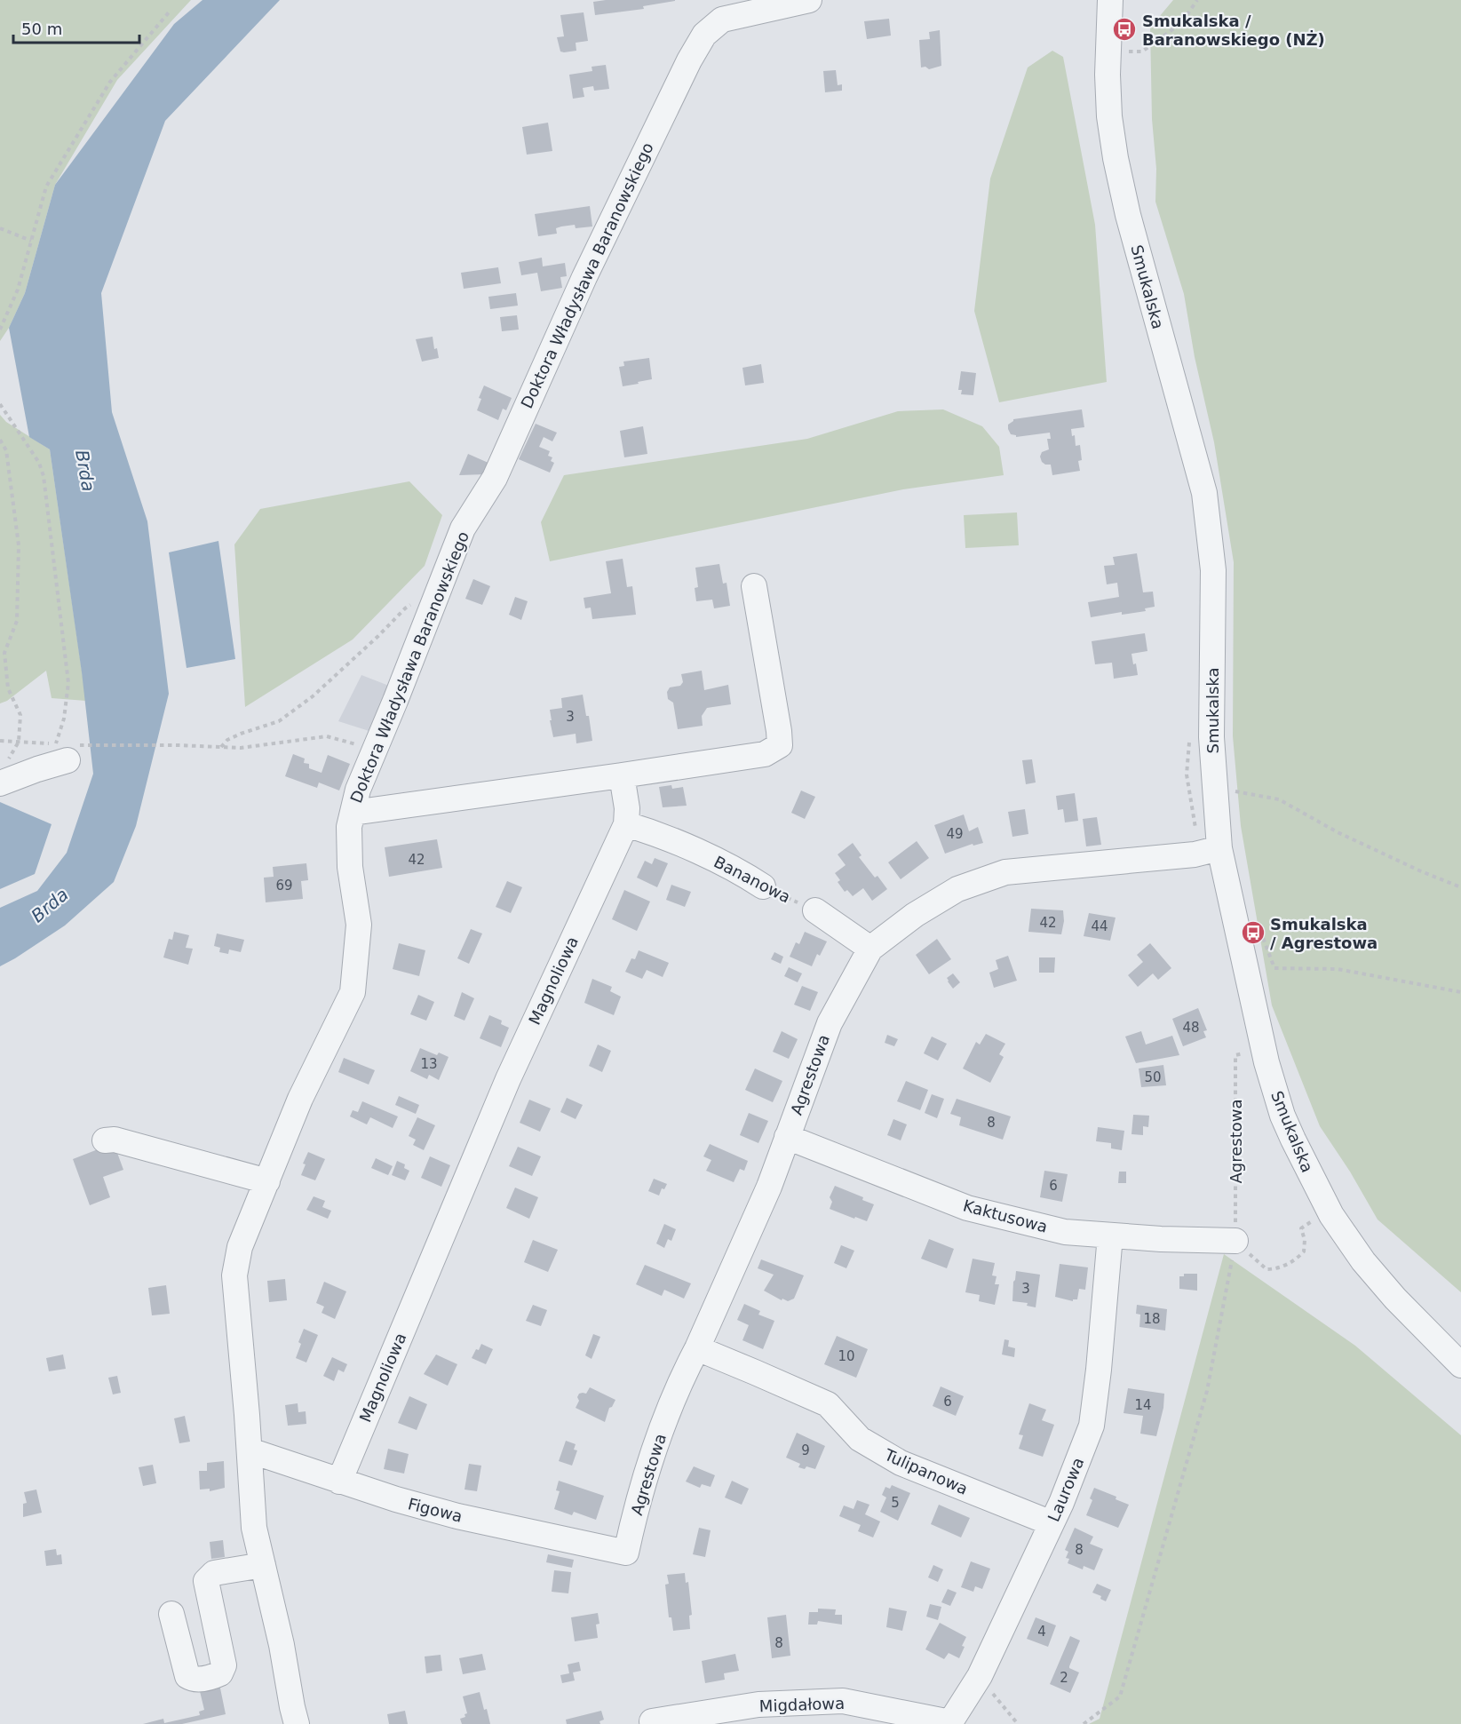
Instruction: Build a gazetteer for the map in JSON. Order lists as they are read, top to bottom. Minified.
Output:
{"streets":{"street":["Doktora Władysława Baranowskiego","Smukalska","Bananowa","Magnoliowa","Agrestowa","Kaktusowa","Tulipanowa","Laurowa","Figowa","Migdałowa"]},"crossings":[["Doktora Władysława Baranowskiego","Figowa"],["Smukalska","Agrestowa"],["Bananowa","Magnoliowa"],["Magnoliowa","Figowa"],["Agrestowa","Kaktusowa"],["Agrestowa","Tulipanowa"],["Agrestowa","Figowa"],["Kaktusowa","Laurowa"],["Tulipanowa","Laurowa"],["Laurowa","Migdałowa"]],"water":["Brda"],"places":{"bus stop":["Smukalska / Baranowskiego (NŻ)","Smukalska / Agrestowa"]},"house_numbers":["3","49","42","69","42","44","48","13","50","8","6","3","18","10","6","14","9","5","8","4","8","2"],"scale_bar":"50 m"}
